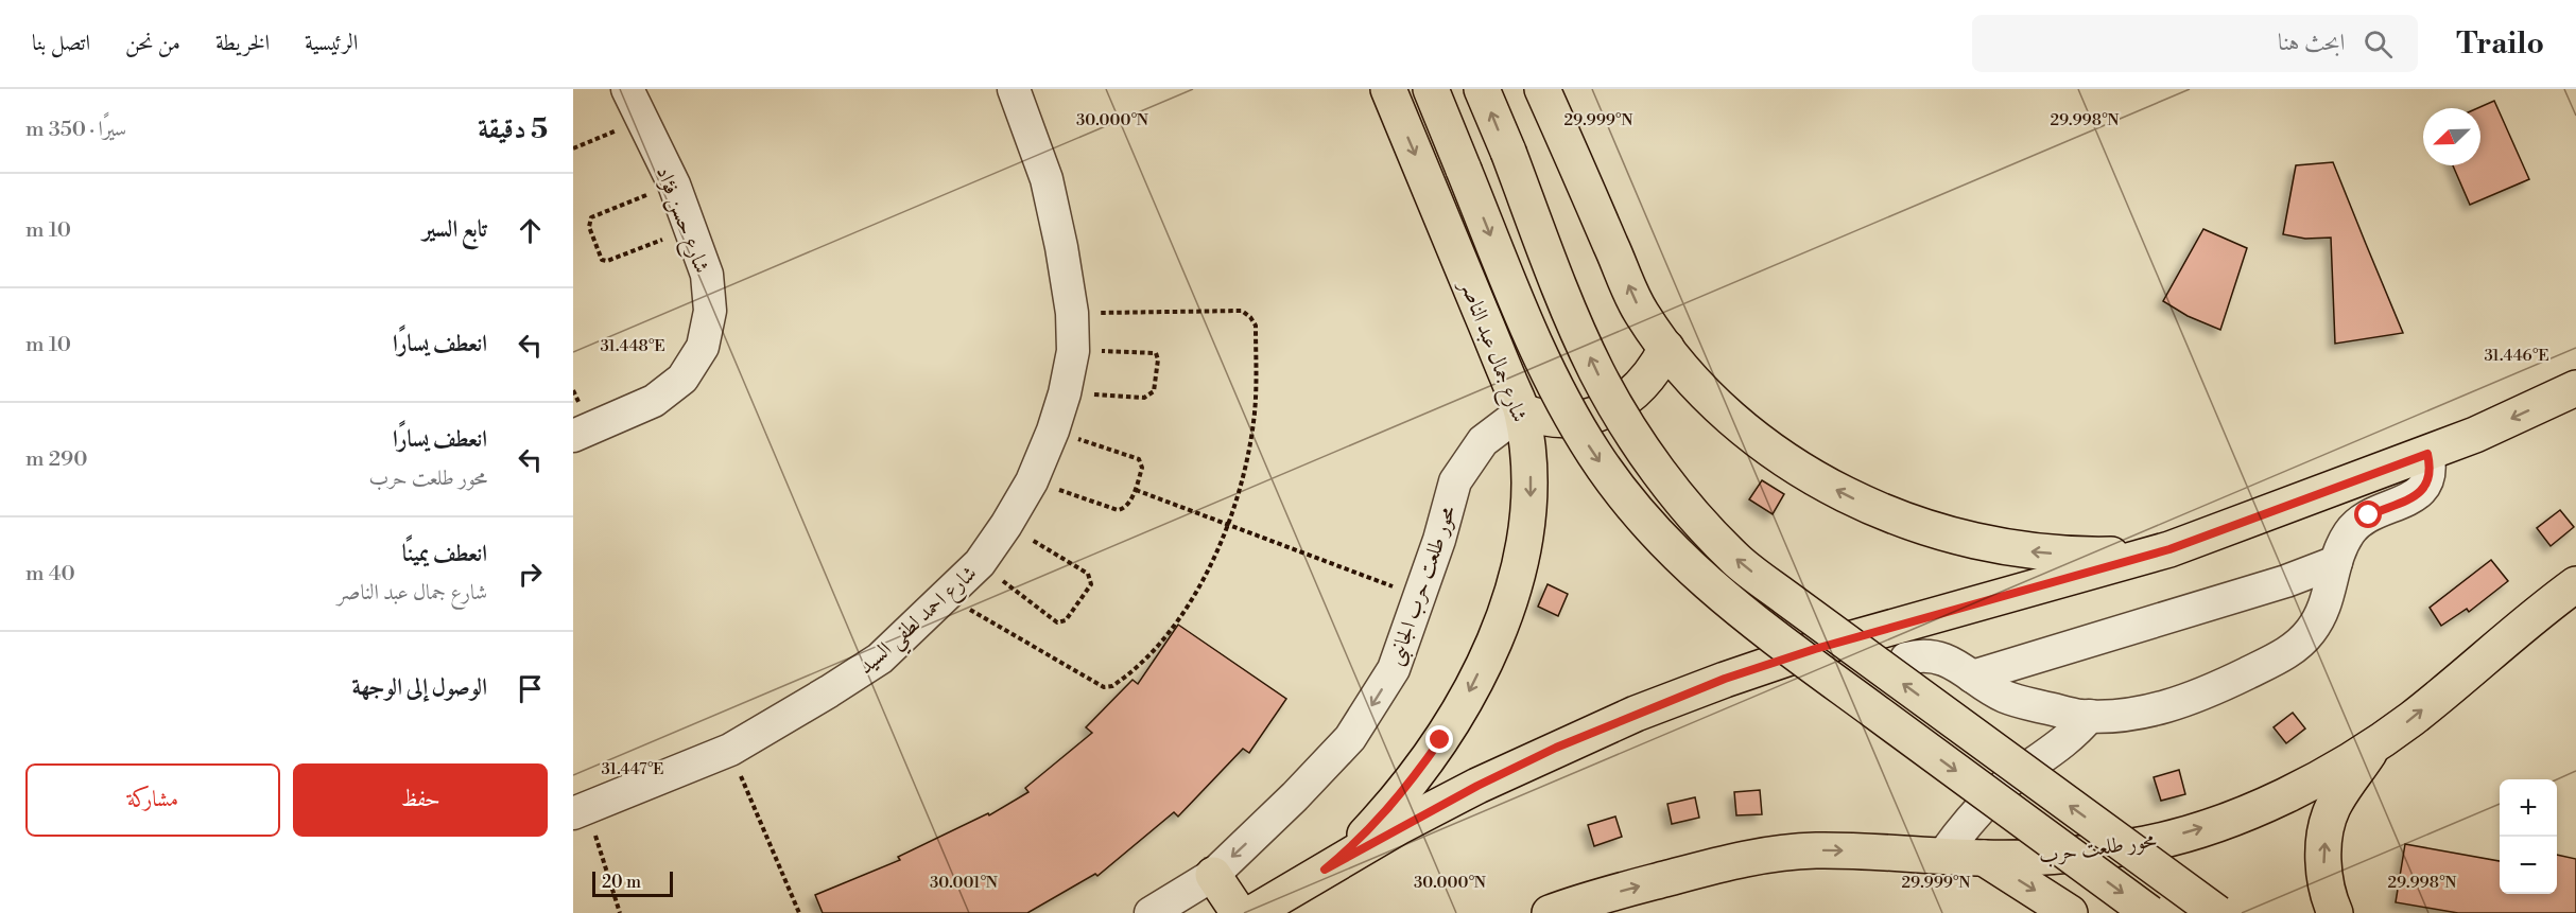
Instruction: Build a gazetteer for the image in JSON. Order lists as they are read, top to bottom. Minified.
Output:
{"streets":{"main road":["شارع جمال عبد الناصر","محور طلعت حرب"],"street":["شارع حسن فؤاد","محور طلعت حرب الجانبى","شارع احمد لطفي السيد"]},"crossings":[["شارع جمال عبد الناصر","محور طلعت حرب الجانبى"]],"one_way":["شارع جمال عبد الناصر","محور طلعت حرب الجانبى"],"scale_bar":"20 m","north":"bottom left","page":{"header":"Trailo","search":"ابحث هنا","nav":["الرئيسية","الخريطة","من نحن","اتصل بنا"],"heading":["5 دقيقة","سيرًا · 350 m"],"list":[["تابع السير","10 m"],["انعطف يسارًا","10 m"],["انعطف يسارًا","محور طلعت حرب","290 m"],["انعطف يمينًا","شارع جمال عبد الناصر","40 m"],"الوصول إلى الوجهة"],"buttons":["حفظ","مشاركة"],"map_buttons":["+","−"],"scale":"20 m"},"coordinates":["30.000°N","29.999°N","29.998°N","31.448°E","31.446°E","31.447°E","30.001°N"]}
